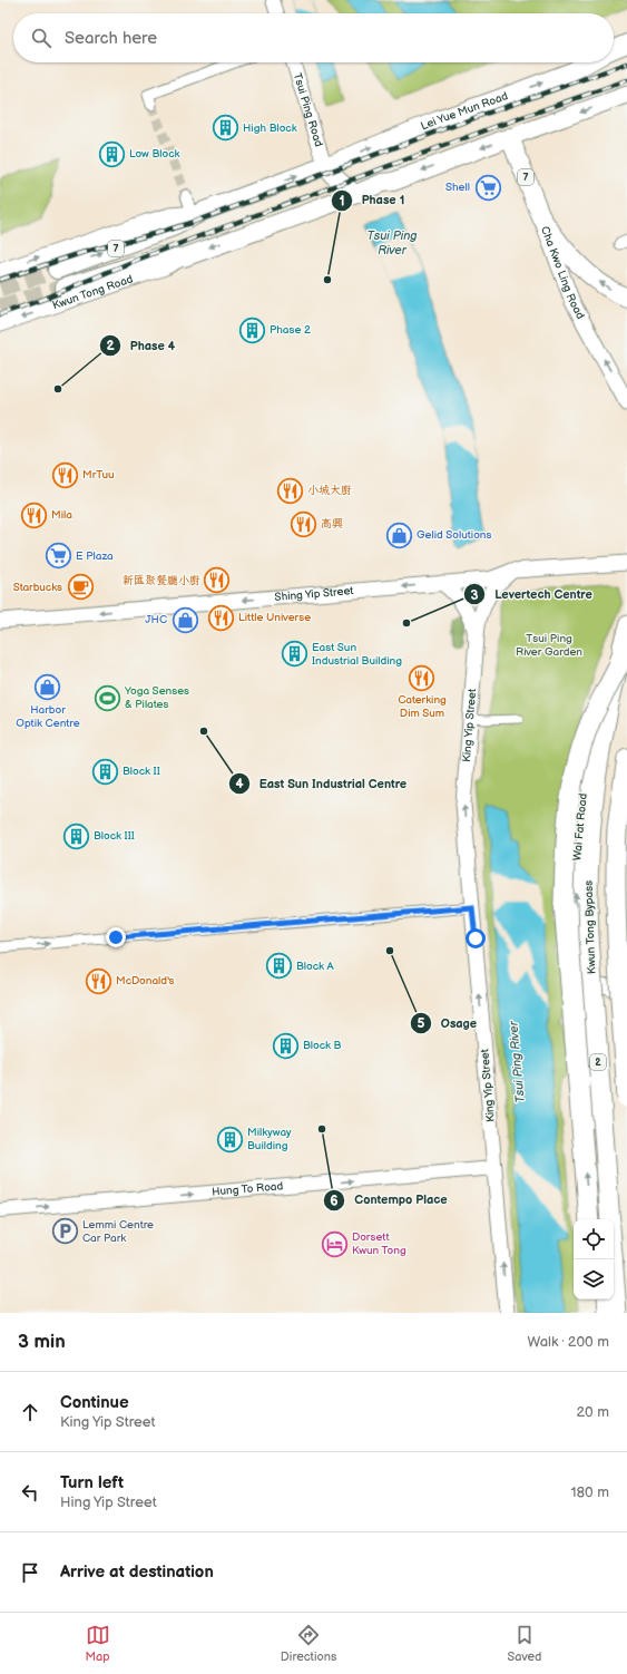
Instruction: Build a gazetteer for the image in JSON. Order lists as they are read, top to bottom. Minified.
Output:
{"streets":{"highway":["Lei Yue Mun Road","7","Cha Kwo Ling Road","Kwun Tong Road","Kwun Tong Bypass","2"],"main road":["Shing Yip Street","King Yip Street","Wai Fat Road"],"street":["Tsui Ping Road","Hung To Road"]},"crossings":[["Tsui Ping Road","Lei Yue Mun Road"],["Tsui Ping Road","7"],["Lei Yue Mun Road","7"],["7","Cha Kwo Ling Road"],["7","Kwun Tong Road"],["Shing Yip Street","King Yip Street"],["King Yip Street","Hung To Road"]],"one_way":["Shing Yip Street","King Yip Street","Hung To Road"],"water":["Tsui Ping River"],"parks":["Tsui Ping River Garden"],"places":{"building":["High Block","Low Block","Phase 2","East Sun Industrial Building","Block II","Block III","Block A","Block B","Milkyway Building"],"supermarket":["Shell","E Plaza"],"other":["Phase 1","Phase 4","Levertech Centre","East Sun Industrial Centre","Osage","Contempo Place"],"restaurant":["MrTuu","小城大廚","Mila","高興","新匯聚餐廳小廚","Little Universe","Caterking Dim Sum","McDonald's"],"shop":["Gelid Solutions","JHC","Harbor Optik Centre"],"cafe":["Starbucks"],"sports":["Yoga Senses & Pilates"],"parking":["Lemmi Centre Car Park"],"hotel":["Dorsett Kwun Tong"]},"page":{"search":"Search here","heading":["3 min","Walk · 200 m"],"list":[["Continue","King Yip Street","20 m"],["Turn left","Hing Yip Street","180 m"],"Arrive at destination"],"nav":["Map","Directions","Saved"]}}
